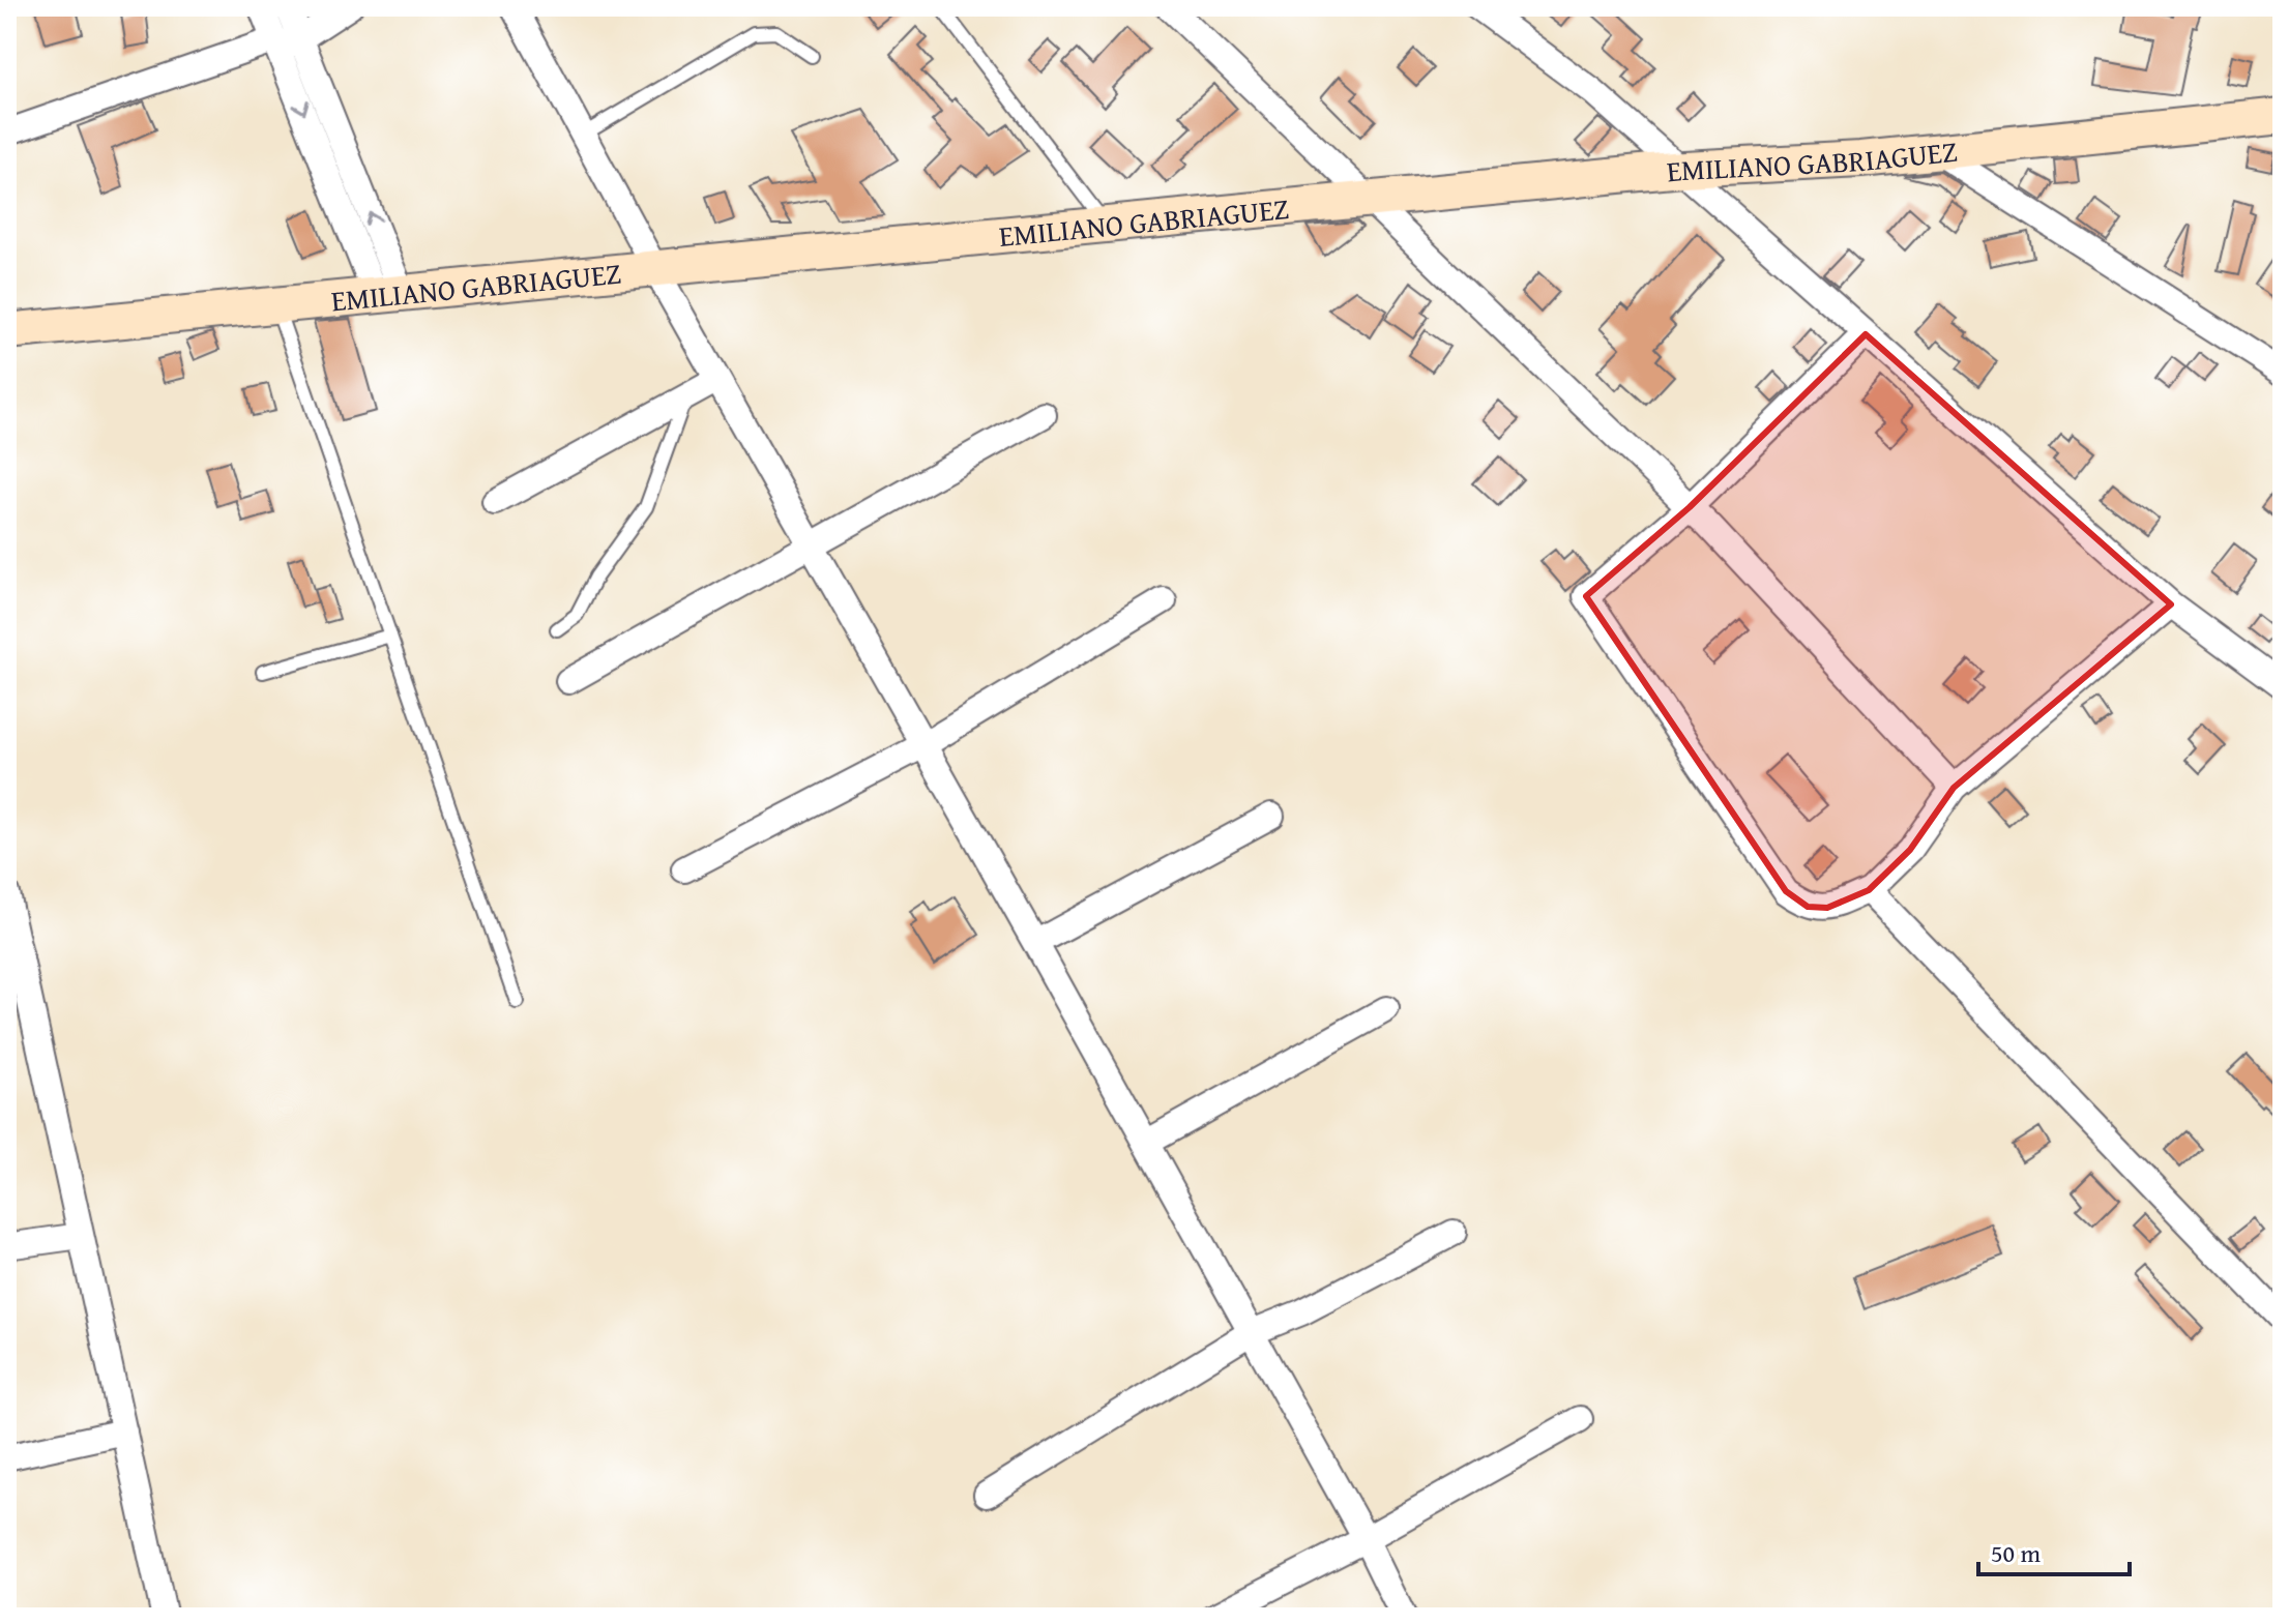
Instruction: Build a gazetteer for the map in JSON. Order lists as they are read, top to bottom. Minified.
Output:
{"streets":{"main road":["EMILIANO GABRIAGUEZ"]},"scale_bar":"50 m"}
